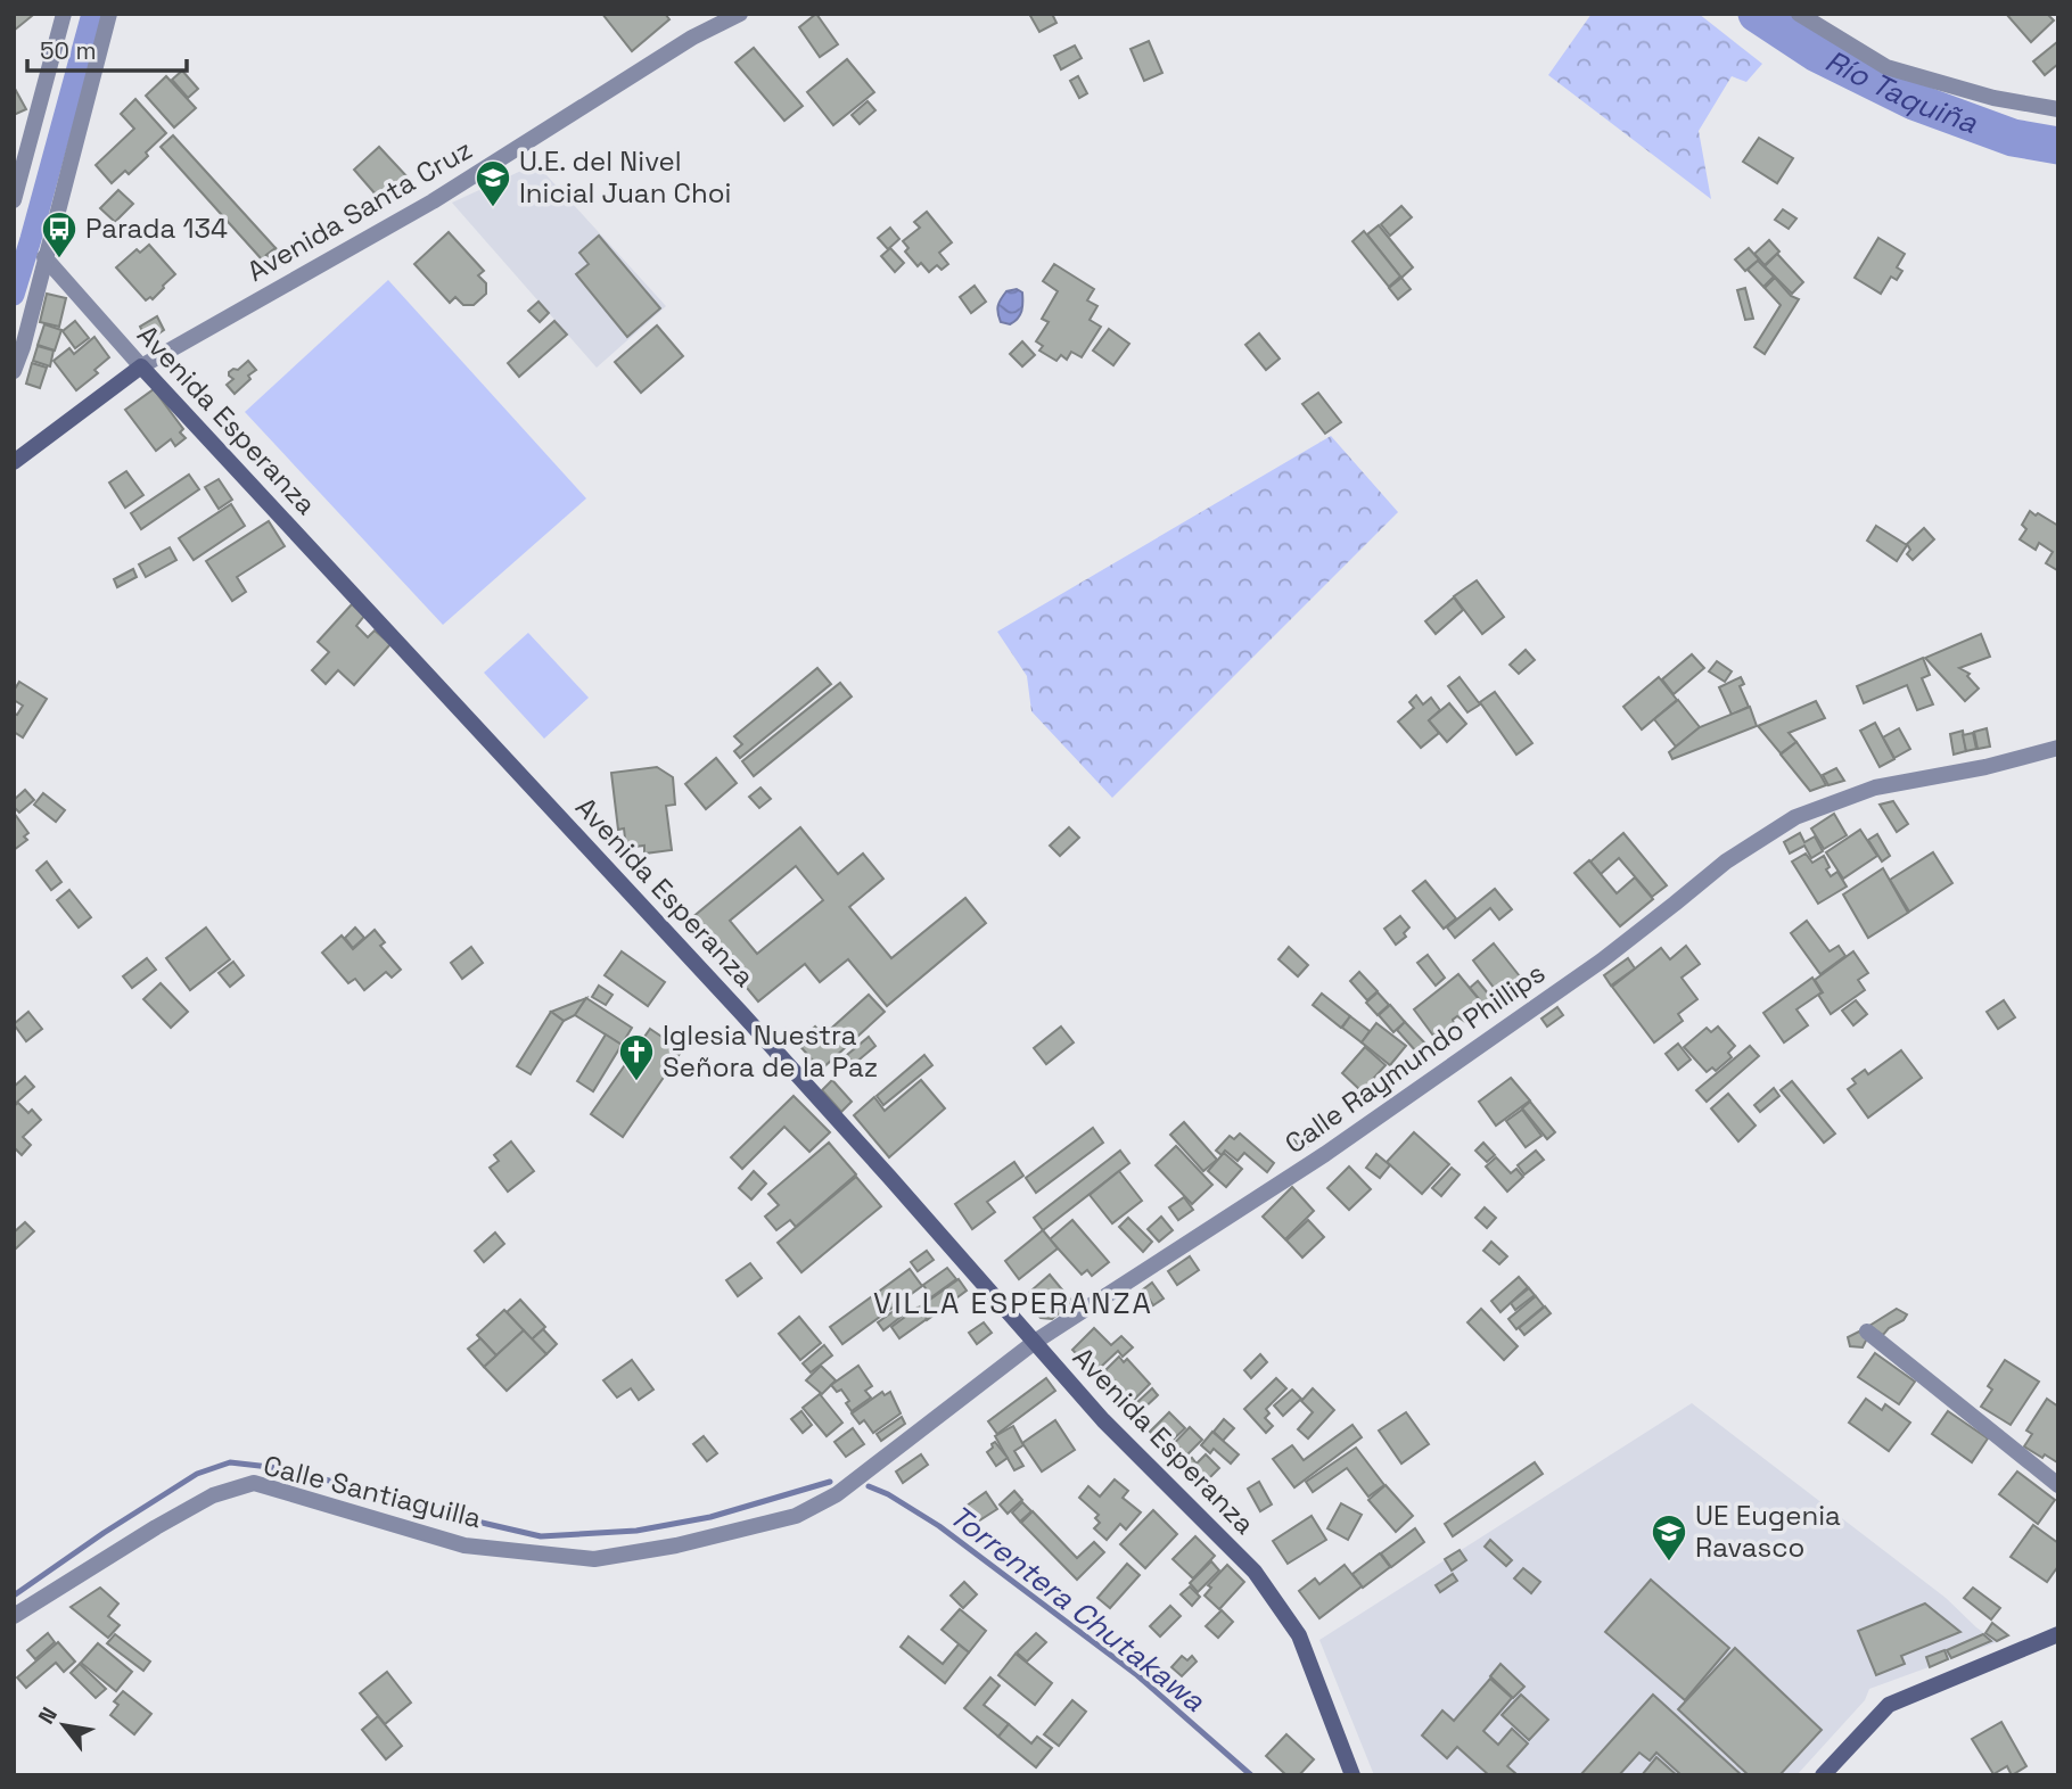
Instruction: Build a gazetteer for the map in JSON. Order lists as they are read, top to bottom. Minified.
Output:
{"streets":{"main road":["Avenida Santa Cruz","Avenida Esperanza"],"street":["Calle Raymundo Phillips","Calle Santiaguilla"]},"crossings":[["Avenida Santa Cruz","Avenida Esperanza"],["Avenida Esperanza","Calle Raymundo Phillips"],["Calle Raymundo Phillips","Calle Santiaguilla"]],"districts":["VILLA ESPERANZA"],"water":["Río Taquiña","Torrentera Chutakawa"],"places":{"school or university":["U.E. del Nivel Inicial Juan Choi","UE Eugenia Ravasco"],"bus stop":["Parada 134"],"church":["Iglesia Nuestra Señora de la Paz"]},"scale_bar":"50 m","north":"top left"}
